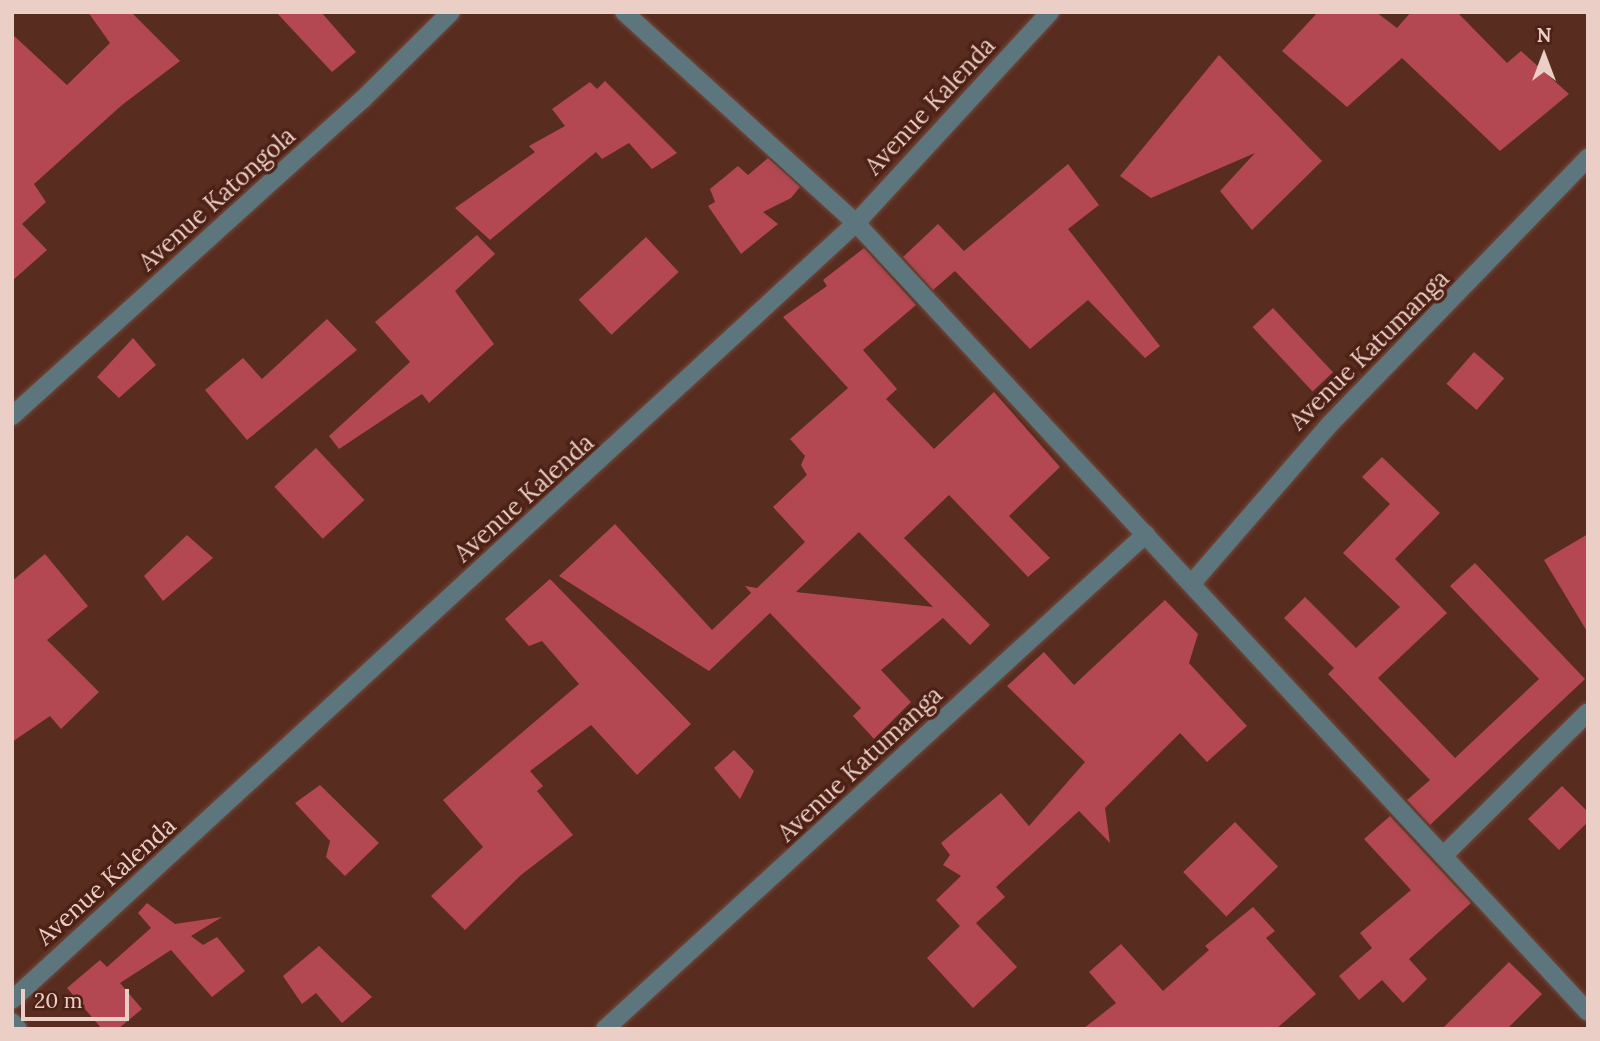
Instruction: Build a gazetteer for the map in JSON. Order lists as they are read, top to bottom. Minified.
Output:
{"streets":{"street":["Avenue Kalenda","Avenue Katongola","Avenue Katumanga"]},"scale_bar":"20 m","north":"top"}
